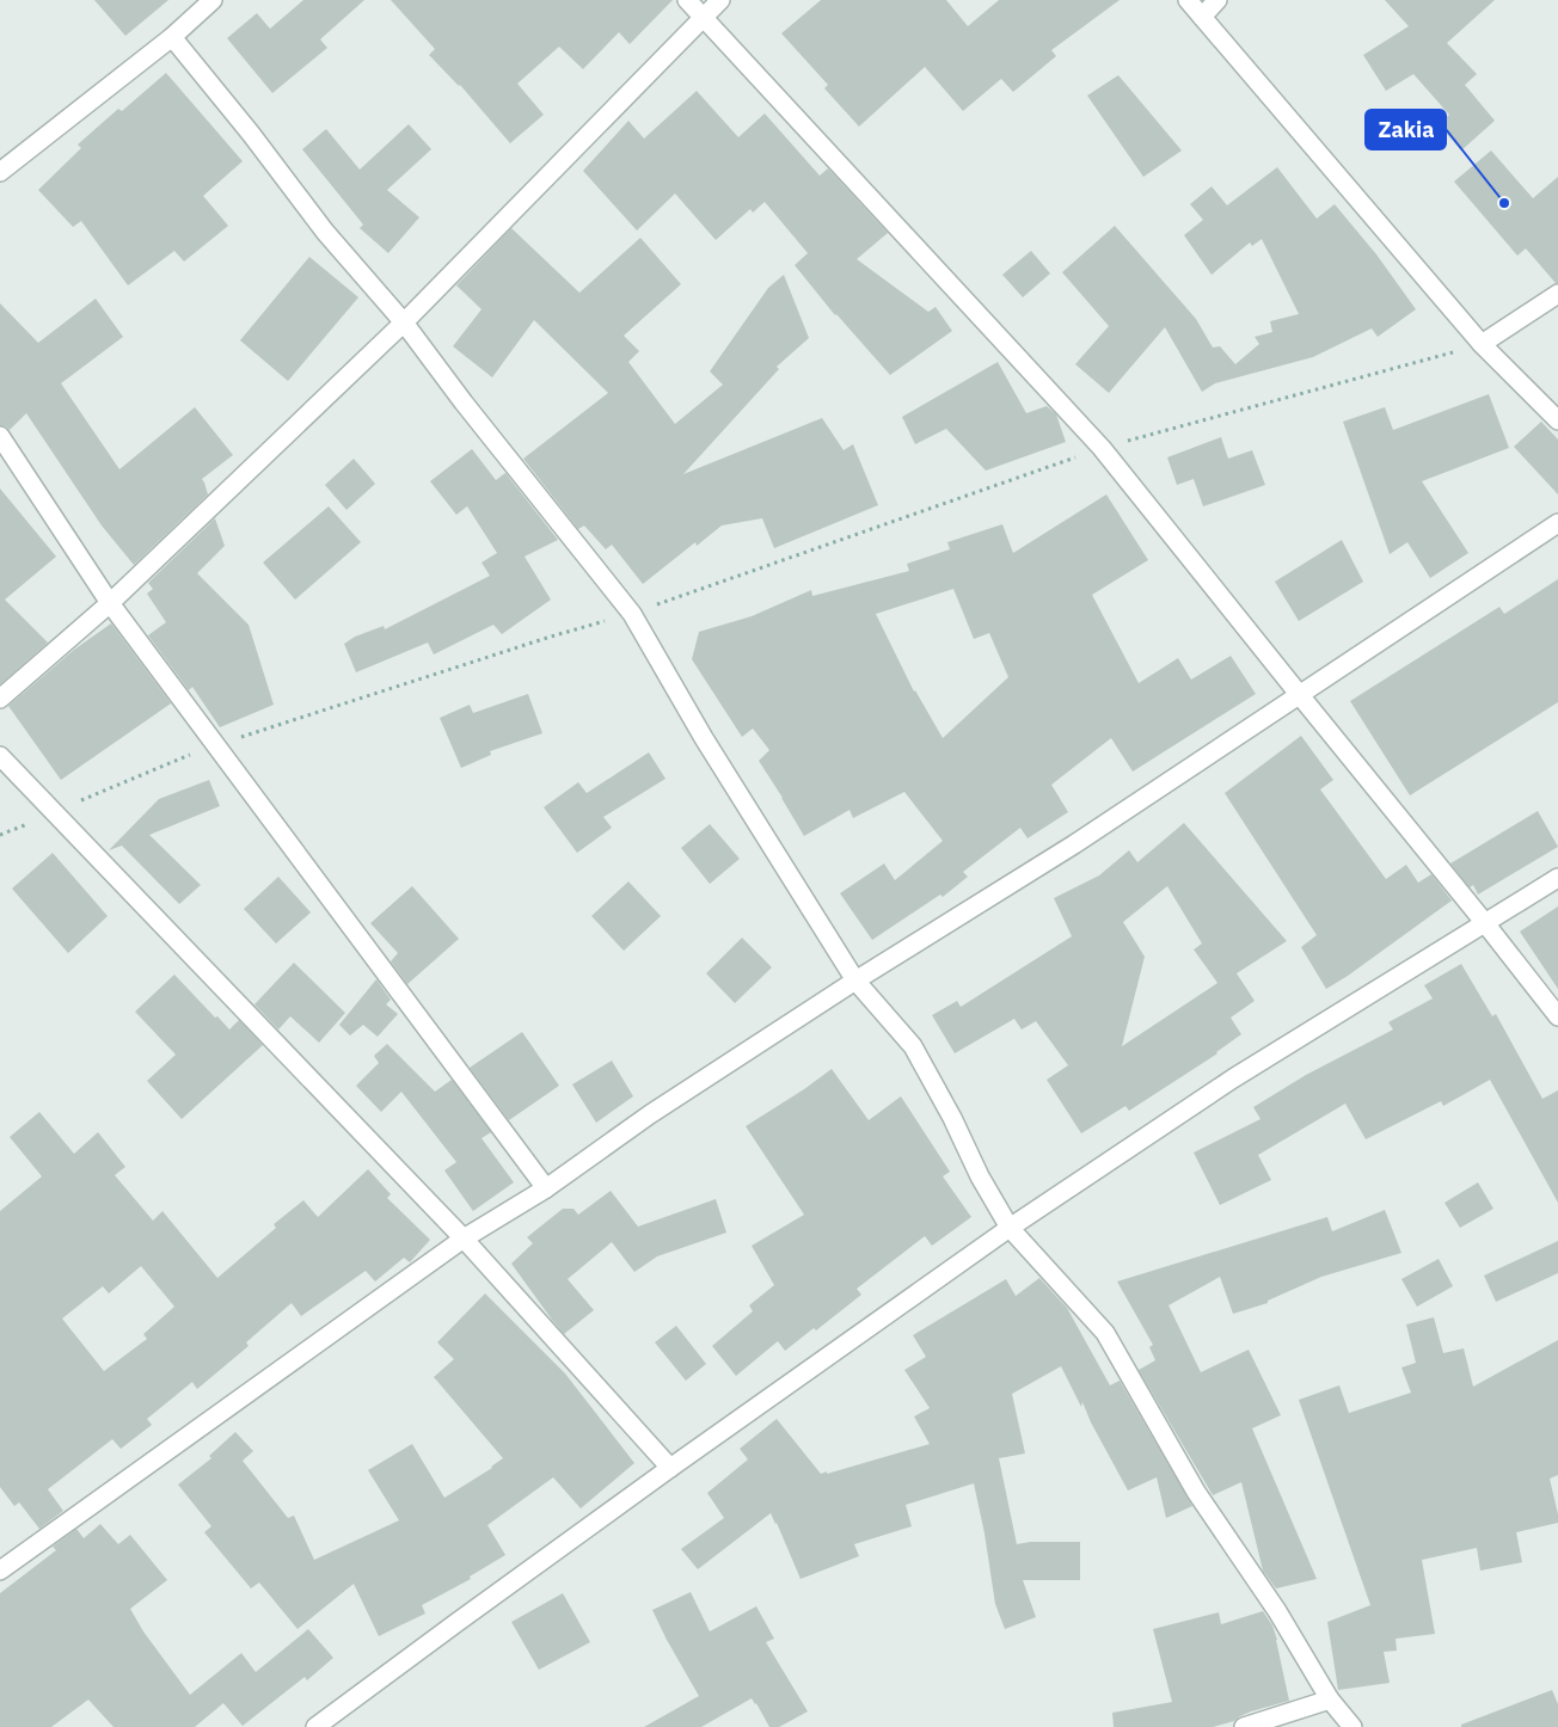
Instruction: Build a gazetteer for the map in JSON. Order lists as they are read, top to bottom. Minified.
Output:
{"places":["Zakia"]}
